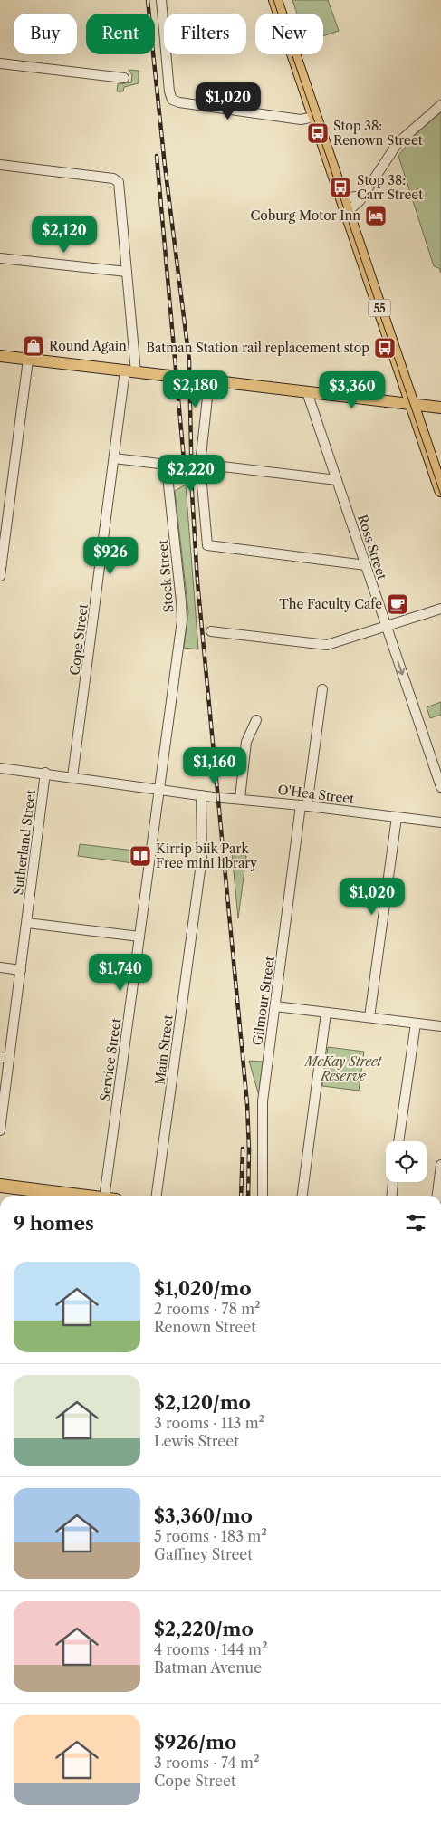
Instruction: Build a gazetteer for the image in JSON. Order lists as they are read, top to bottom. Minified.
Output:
{"streets":{"highway":["55"],"street":["Ross Street","Stock Street","Cope Street","O'Hea Street","Sutherland Street","Gilmour Street","Main Street","Service Street"]},"crossings":[["Stock Street","Cope Street"],["Stock Street","O'Hea Street"],["Stock Street","Service Street"],["Cope Street","O'Hea Street"],["O'Hea Street","Sutherland Street"],["O'Hea Street","Gilmour Street"],["O'Hea Street","Main Street"],["O'Hea Street","Service Street"]],"one_way":["Ross Street"],"parks":["McKay Street Reserve"],"places":{"bus stop":["Stop 38: Renown Street","Stop 38: Carr Street","Batman Station rail replacement stop"],"hotel":["Coburg Motor Inn"],"shop":["Round Again"],"cafe":["The Faculty Cafe"],"library":["Kirrip biik Park Free mini library"]},"page":{"chip":["Buy","Rent","Filters","New"],"price":["$1,020","$2,120","$2,180","$3,360","$2,220","$926","$1,160","$1,020","$1,740"],"heading":"9 homes","list":[{"name":"$1,020/mo","note":"2 rooms · 78 m² · Renown Street"},{"name":"$2,120/mo","note":"3 rooms · 113 m² · Lewis Street"},{"name":"$3,360/mo","note":"5 rooms · 183 m² · Gaffney Street"},{"name":"$2,220/mo","note":"4 rooms · 144 m² · Batman Avenue"},{"name":"$926/mo","note":"3 rooms · 74 m² · Cope Street"}]}}
